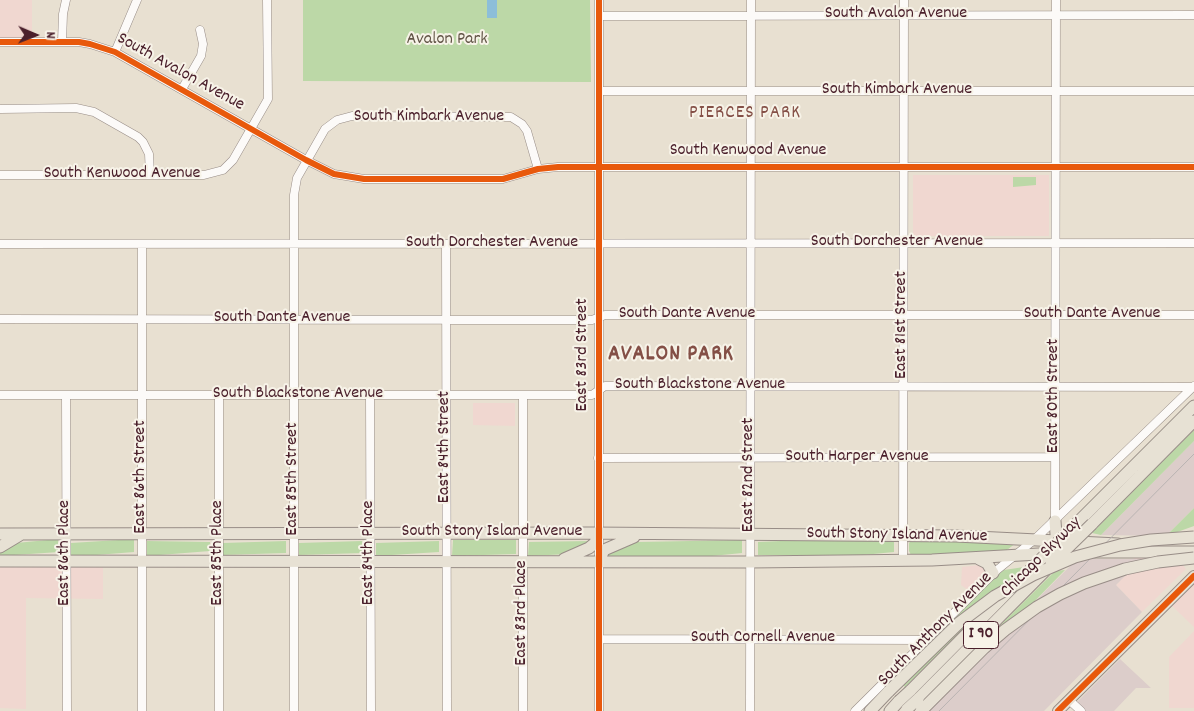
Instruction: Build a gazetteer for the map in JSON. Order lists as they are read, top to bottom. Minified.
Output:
{"streets":{"highway":["South Stony Island Avenue","Chicago Skyway","I 90"],"street":["South Avalon Avenue","South Kimbark Avenue","South Kenwood Avenue","South Dorchester Avenue","South Dante Avenue","East 81st Street","East 83rd Street","South Blackstone Avenue","East 80th Street","East 84th Street","South Harper Avenue","East 82nd Street","East 86th Street","East 85th Street","East 86th Place","East 85th Place","East 84th Place","East 83rd Place","South Anthony Avenue","South Cornell Avenue"]},"crossings":[["South Avalon Avenue","South Kimbark Avenue"],["South Avalon Avenue","South Kenwood Avenue"],["South Avalon Avenue","East 81st Street"],["South Avalon Avenue","East 83rd Street"],["South Avalon Avenue","East 80th Street"],["South Avalon Avenue","East 82nd Street"],["South Avalon Avenue","East 85th Street"],["South Kimbark Avenue","South Kenwood Avenue"],["South Kimbark Avenue","East 81st Street"],["South Kimbark Avenue","East 83rd Street"],["South Kimbark Avenue","East 80th Street"],["South Kimbark Avenue","East 82nd Street"],["South Kimbark Avenue","East 85th Street"],["South Kenwood Avenue","East 81st Street"],["South Kenwood Avenue","East 83rd Street"],["South Kenwood Avenue","East 80th Street"],["South Kenwood Avenue","East 82nd Street"],["South Kenwood Avenue","East 85th Street"],["South Dorchester Avenue","East 81st Street"],["South Dorchester Avenue","East 83rd Street"],["South Dorchester Avenue","East 80th Street"],["South Dorchester Avenue","East 84th Street"],["South Dorchester Avenue","East 82nd Street"],["South Dorchester Avenue","East 86th Street"],["South Dorchester Avenue","East 85th Street"],["South Dante Avenue","East 81st Street"],["South Dante Avenue","East 83rd Street"],["South Dante Avenue","East 80th Street"],["South Dante Avenue","East 84th Street"],["South Dante Avenue","East 82nd Street"],["South Dante Avenue","East 86th Street"],["South Dante Avenue","East 85th Street"],["East 81st Street","South Blackstone Avenue"],["East 81st Street","South Harper Avenue"],["East 81st Street","South Stony Island Avenue"],["East 83rd Street","South Blackstone Avenue"],["East 83rd Street","South Harper Avenue"],["East 83rd Street","South Stony Island Avenue"],["East 83rd Street","South Cornell Avenue"],["South Blackstone Avenue","East 80th Street"],["South Blackstone Avenue","East 84th Street"],["South Blackstone Avenue","East 82nd Street"],["South Blackstone Avenue","East 86th Street"],["South Blackstone Avenue","East 85th Street"],["South Blackstone Avenue","East 86th Place"],["South Blackstone Avenue","East 85th Place"],["South Blackstone Avenue","East 84th Place"],["South Blackstone Avenue","East 83rd Place"],["South Blackstone Avenue","South Anthony Avenue"],["East 80th Street","South Harper Avenue"],["East 80th Street","South Anthony Avenue"],["East 84th Street","South Stony Island Avenue"],["South Harper Avenue","East 82nd Street"],["East 82nd Street","South Stony Island Avenue"],["East 82nd Street","South Cornell Avenue"],["East 86th Street","South Stony Island Avenue"],["East 85th Street","South Stony Island Avenue"],["South Stony Island Avenue","East 86th Place"],["South Stony Island Avenue","East 85th Place"],["South Stony Island Avenue","East 84th Place"],["South Stony Island Avenue","East 83rd Place"],["South Stony Island Avenue","South Anthony Avenue"],["South Anthony Avenue","South Cornell Avenue"]],"districts":["PIERCES PARK","AVALON PARK"],"parks":["Avalon Park"],"north":"right"}
